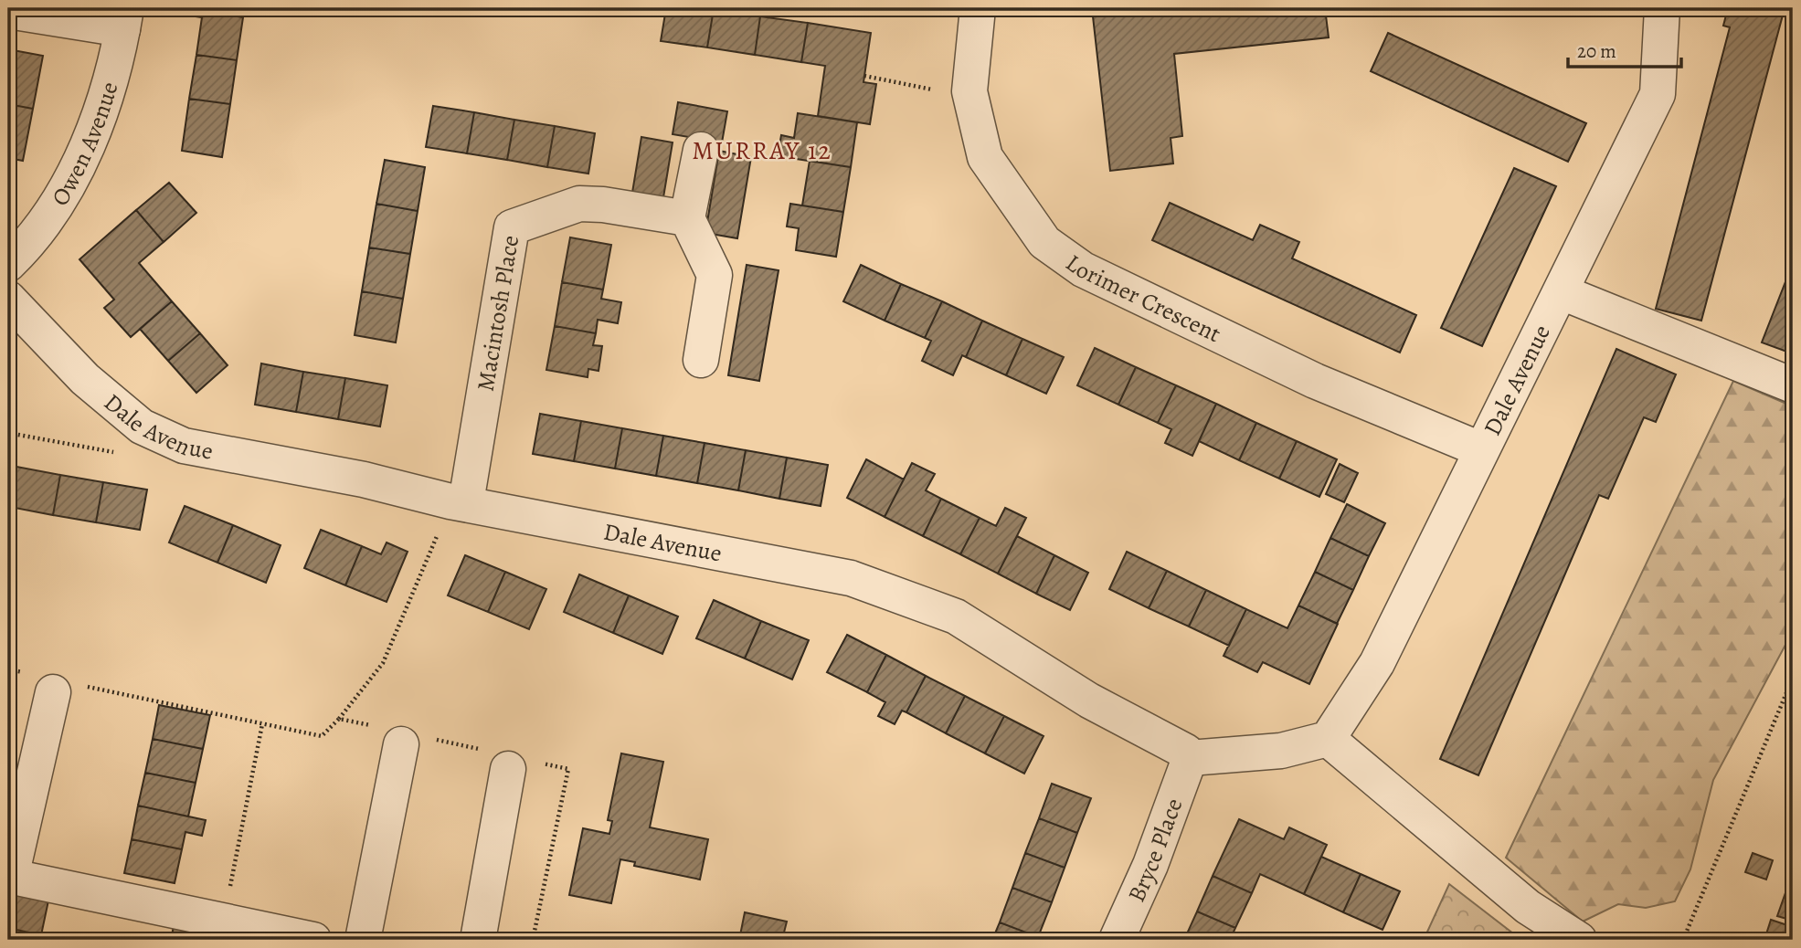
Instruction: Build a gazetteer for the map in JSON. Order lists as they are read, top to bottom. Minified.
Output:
{"streets":{"street":["Owen Avenue","Lorimer Crescent","Macintosh Place","Dale Avenue","Bryce Place"]},"crossings":[["Lorimer Crescent","Dale Avenue"],["Macintosh Place","Dale Avenue"],["Dale Avenue","Bryce Place"]],"districts":["MURRAY 12"],"scale_bar":"20 m"}
